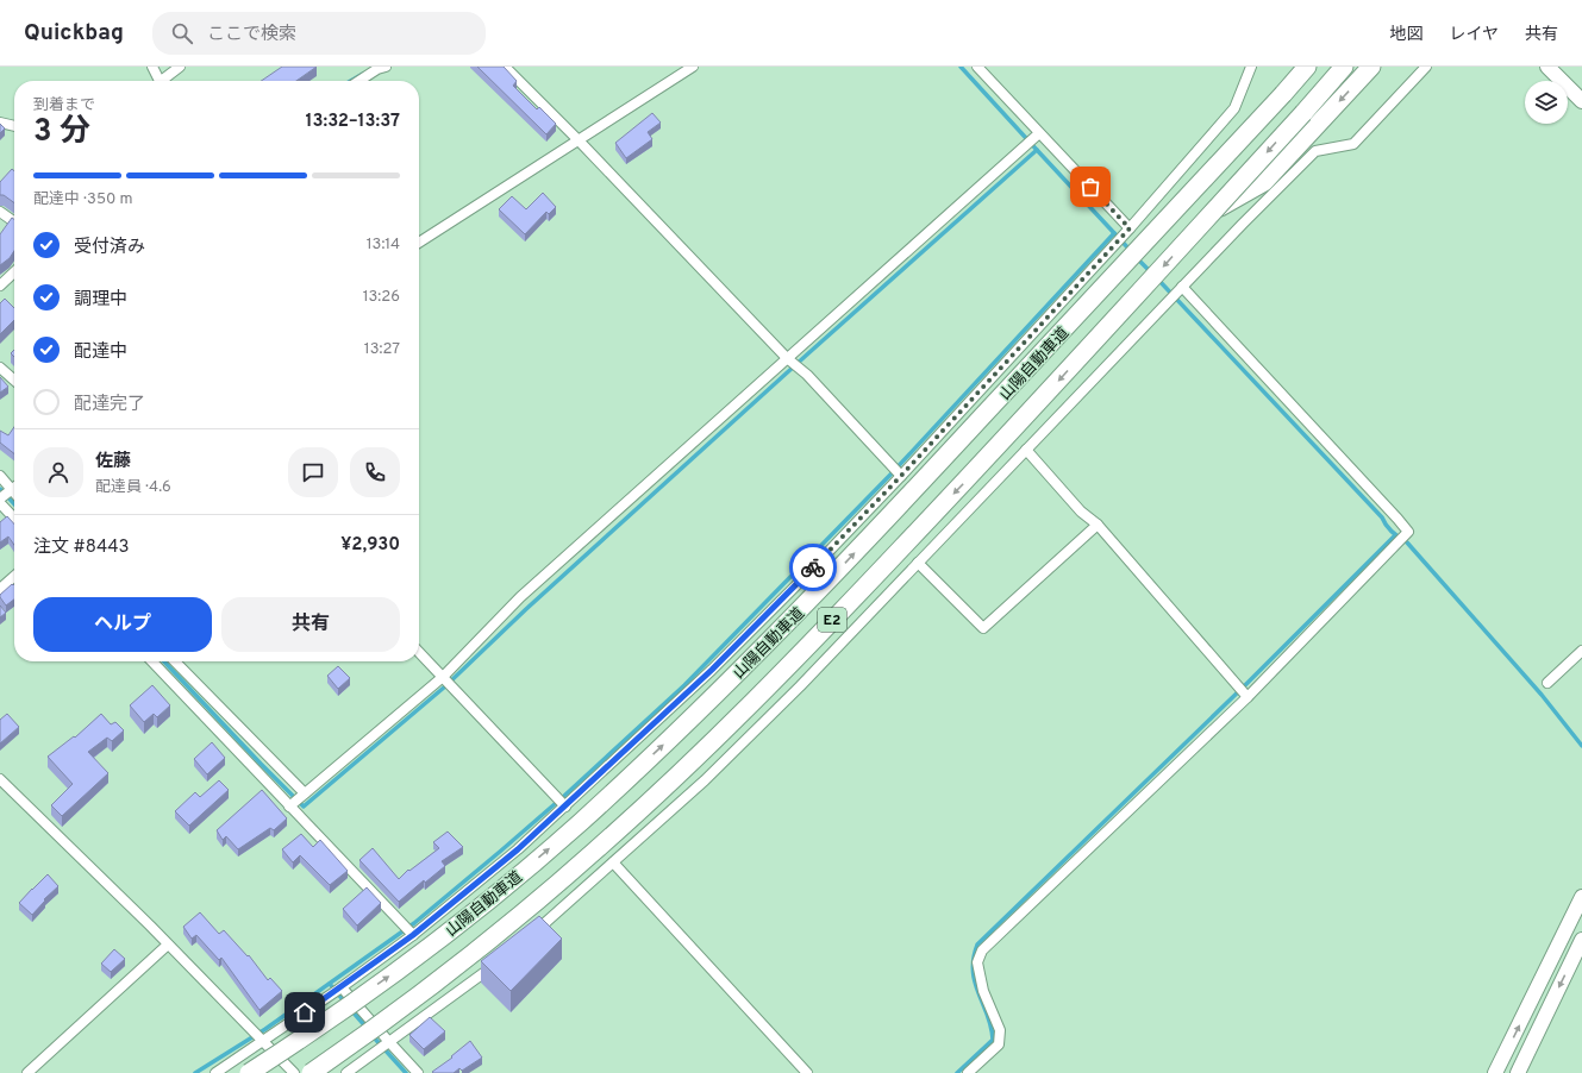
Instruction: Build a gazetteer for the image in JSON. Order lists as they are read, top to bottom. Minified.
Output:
{"streets":{"highway":["山陽自動車道","E2"]},"page":{"header":"Quickbag","search":"ここで検索","nav":["地図","レイヤ","共有"],"heading":["3 分","到着まで","13:32–13:37"],"panel":["佐藤","配達員 · 4.6","注文 #8443","¥2,930"],"bar":"配達中 · 350 m","list":[["受付済み","13:14"],["調理中","13:26"],["配達中","13:27"],"配達完了"],"buttons":["ヘルプ","共有"]}}
